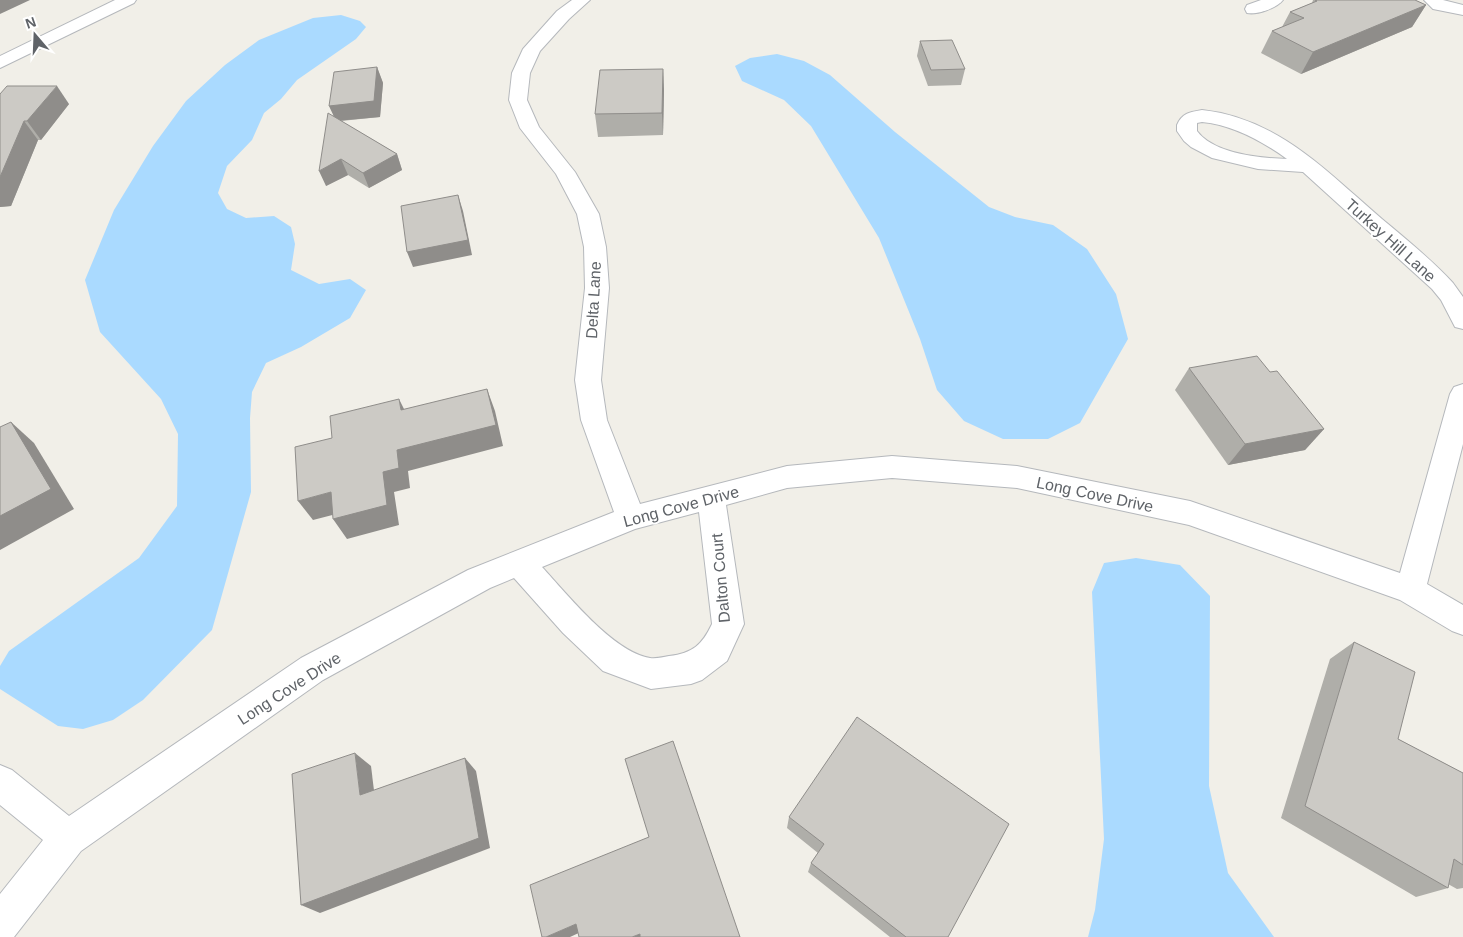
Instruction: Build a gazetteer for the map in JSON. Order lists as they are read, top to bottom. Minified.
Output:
{"streets":{"street":["Turkey Hill Lane","Delta Lane","Long Cove Drive","Dalton Court"]},"crossings":[["Delta Lane","Long Cove Drive"],["Long Cove Drive","Dalton Court"]],"north":"top"}
